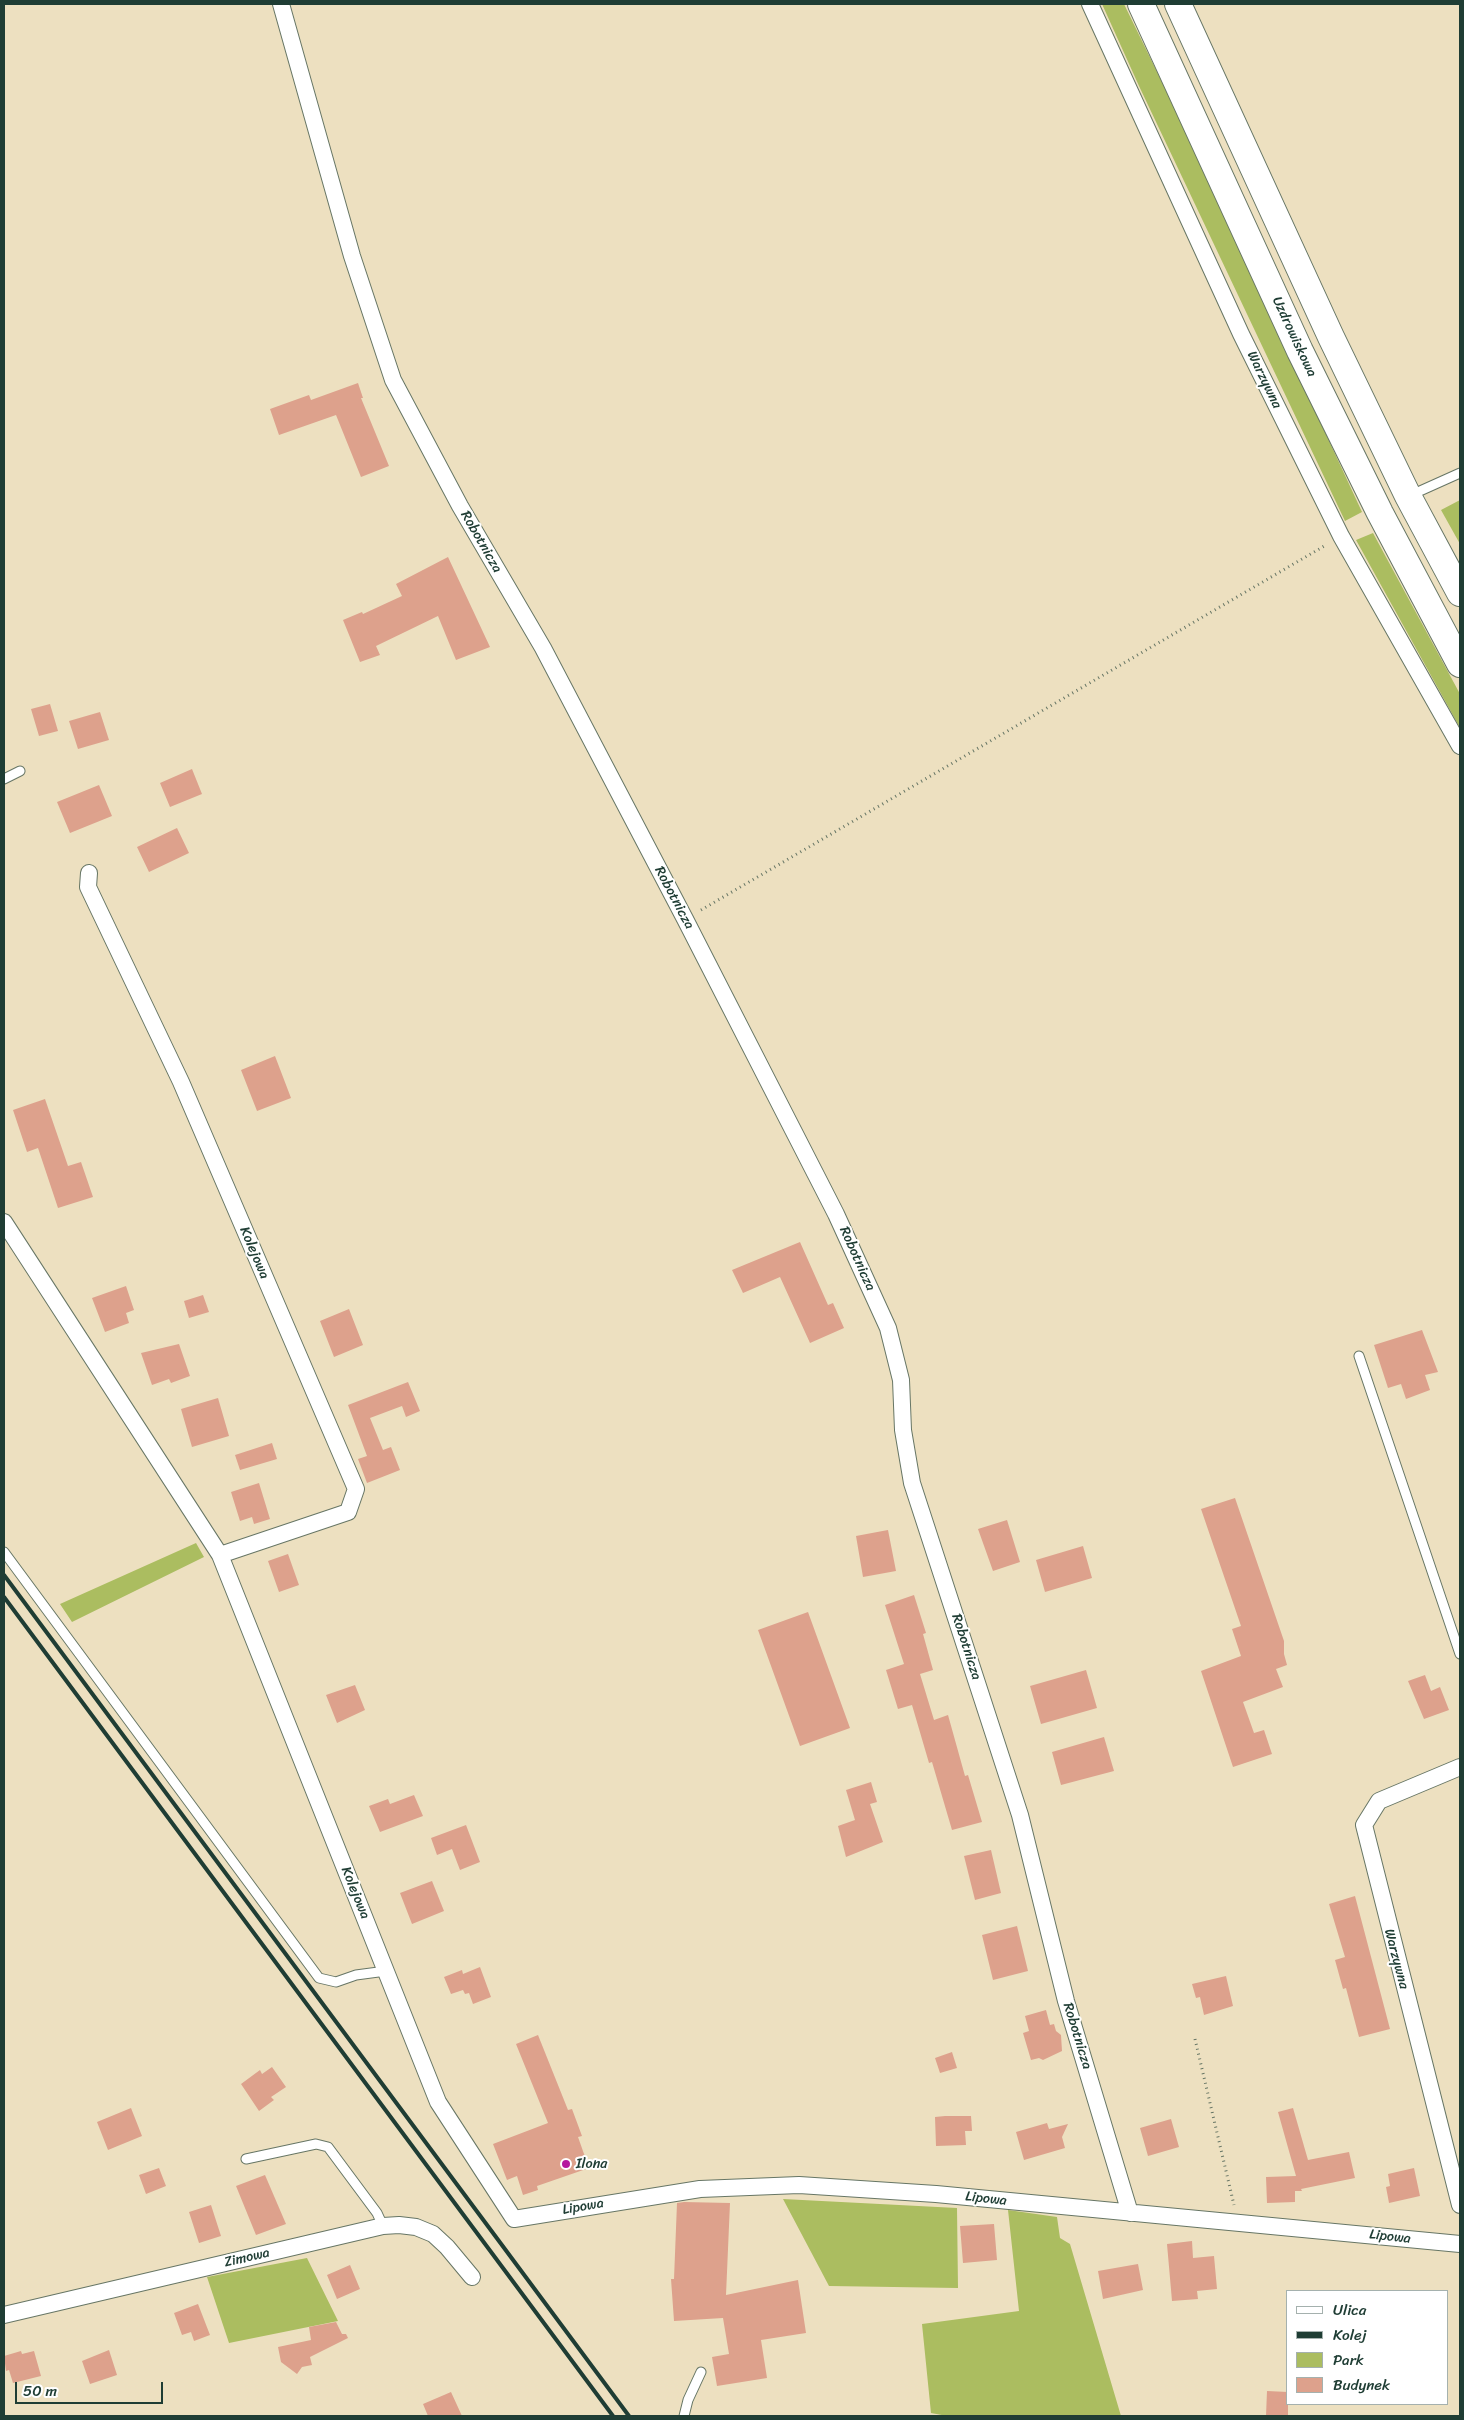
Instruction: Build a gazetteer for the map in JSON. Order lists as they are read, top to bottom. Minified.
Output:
{"streets":{"main road":["Uzdrowiskowa"],"street":["Warzywna","Robotnicza","Kolejowa","Lipowa","Zimowa"]},"crossings":[["Robotnicza","Lipowa"],["Kolejowa","Lipowa"]],"places":["Ilona"],"legend":["Ulica","Kolej","Park","Budynek"],"scale_bar":"50 m"}
